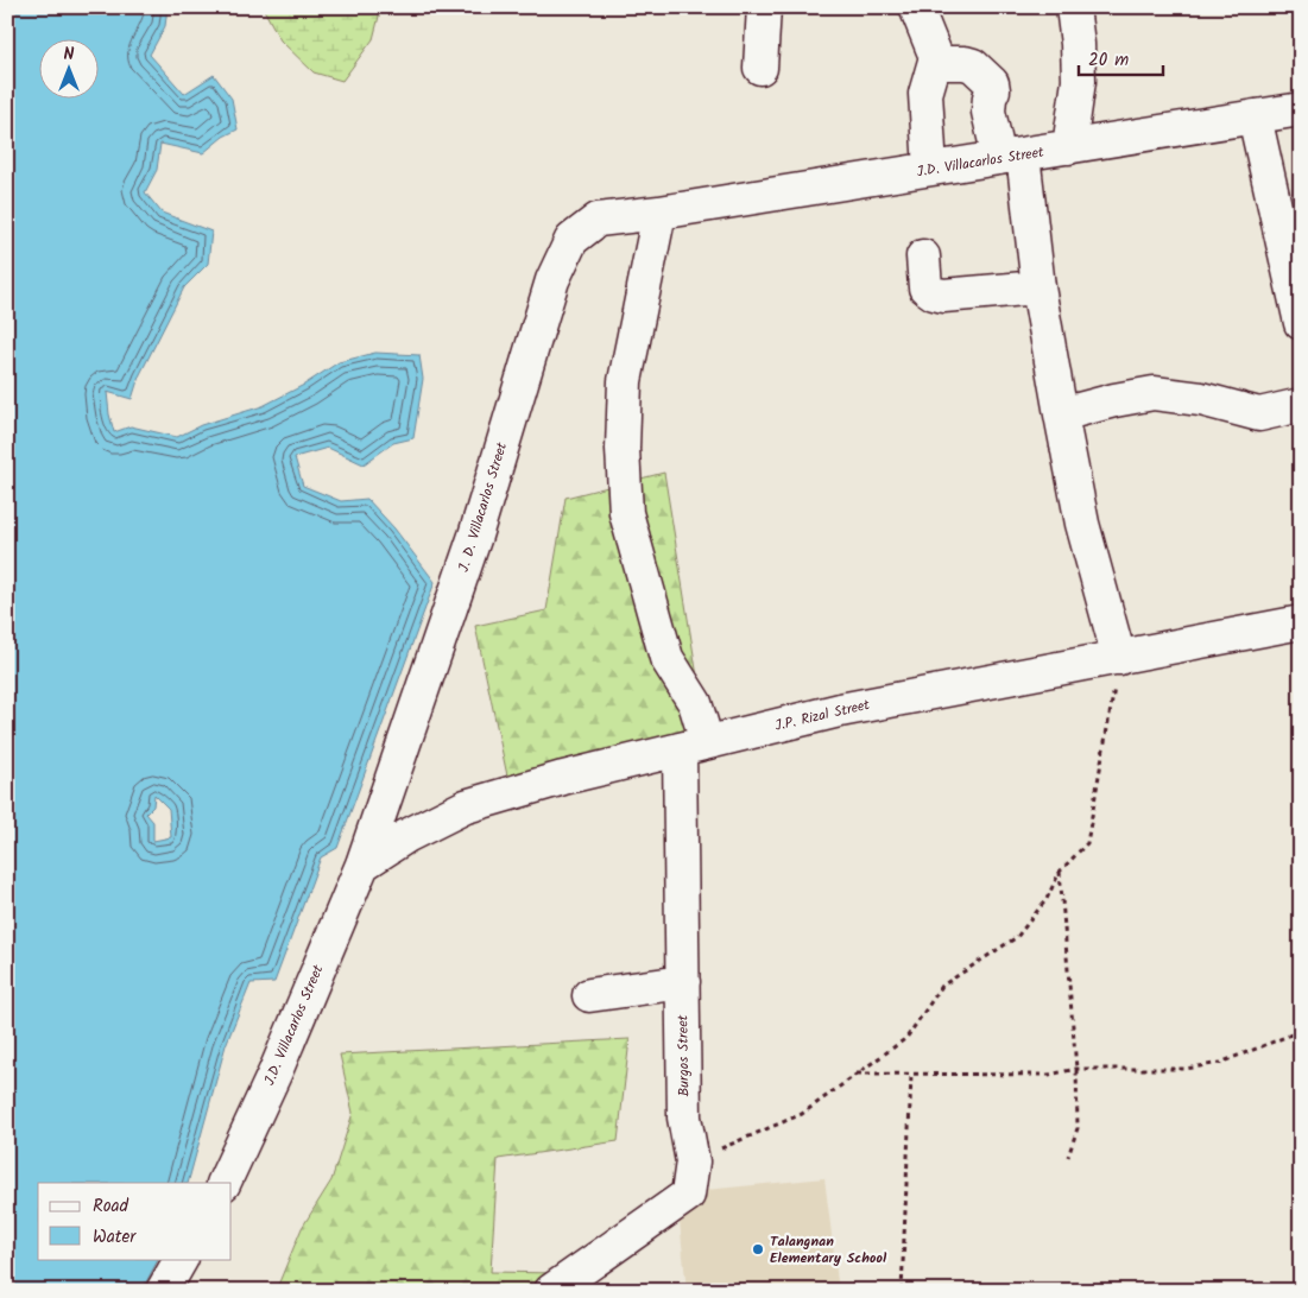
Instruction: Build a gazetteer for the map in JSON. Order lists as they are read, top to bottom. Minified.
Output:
{"streets":{"street":["J.D. Villacarlos Street","J. D. Villacarlos Street","J.P. Rizal Street","Burgos Street"]},"crossings":[["J.D. Villacarlos Street","J. D. Villacarlos Street"],["J.D. Villacarlos Street","J.P. Rizal Street"],["J.D. Villacarlos Street","Burgos Street"],["J. D. Villacarlos Street","J.P. Rizal Street"],["J. D. Villacarlos Street","Burgos Street"],["J.P. Rizal Street","Burgos Street"]],"places":["Talangnan Elementary School"],"legend":["Road","Water"],"scale_bar":"20 m","north":"top"}
